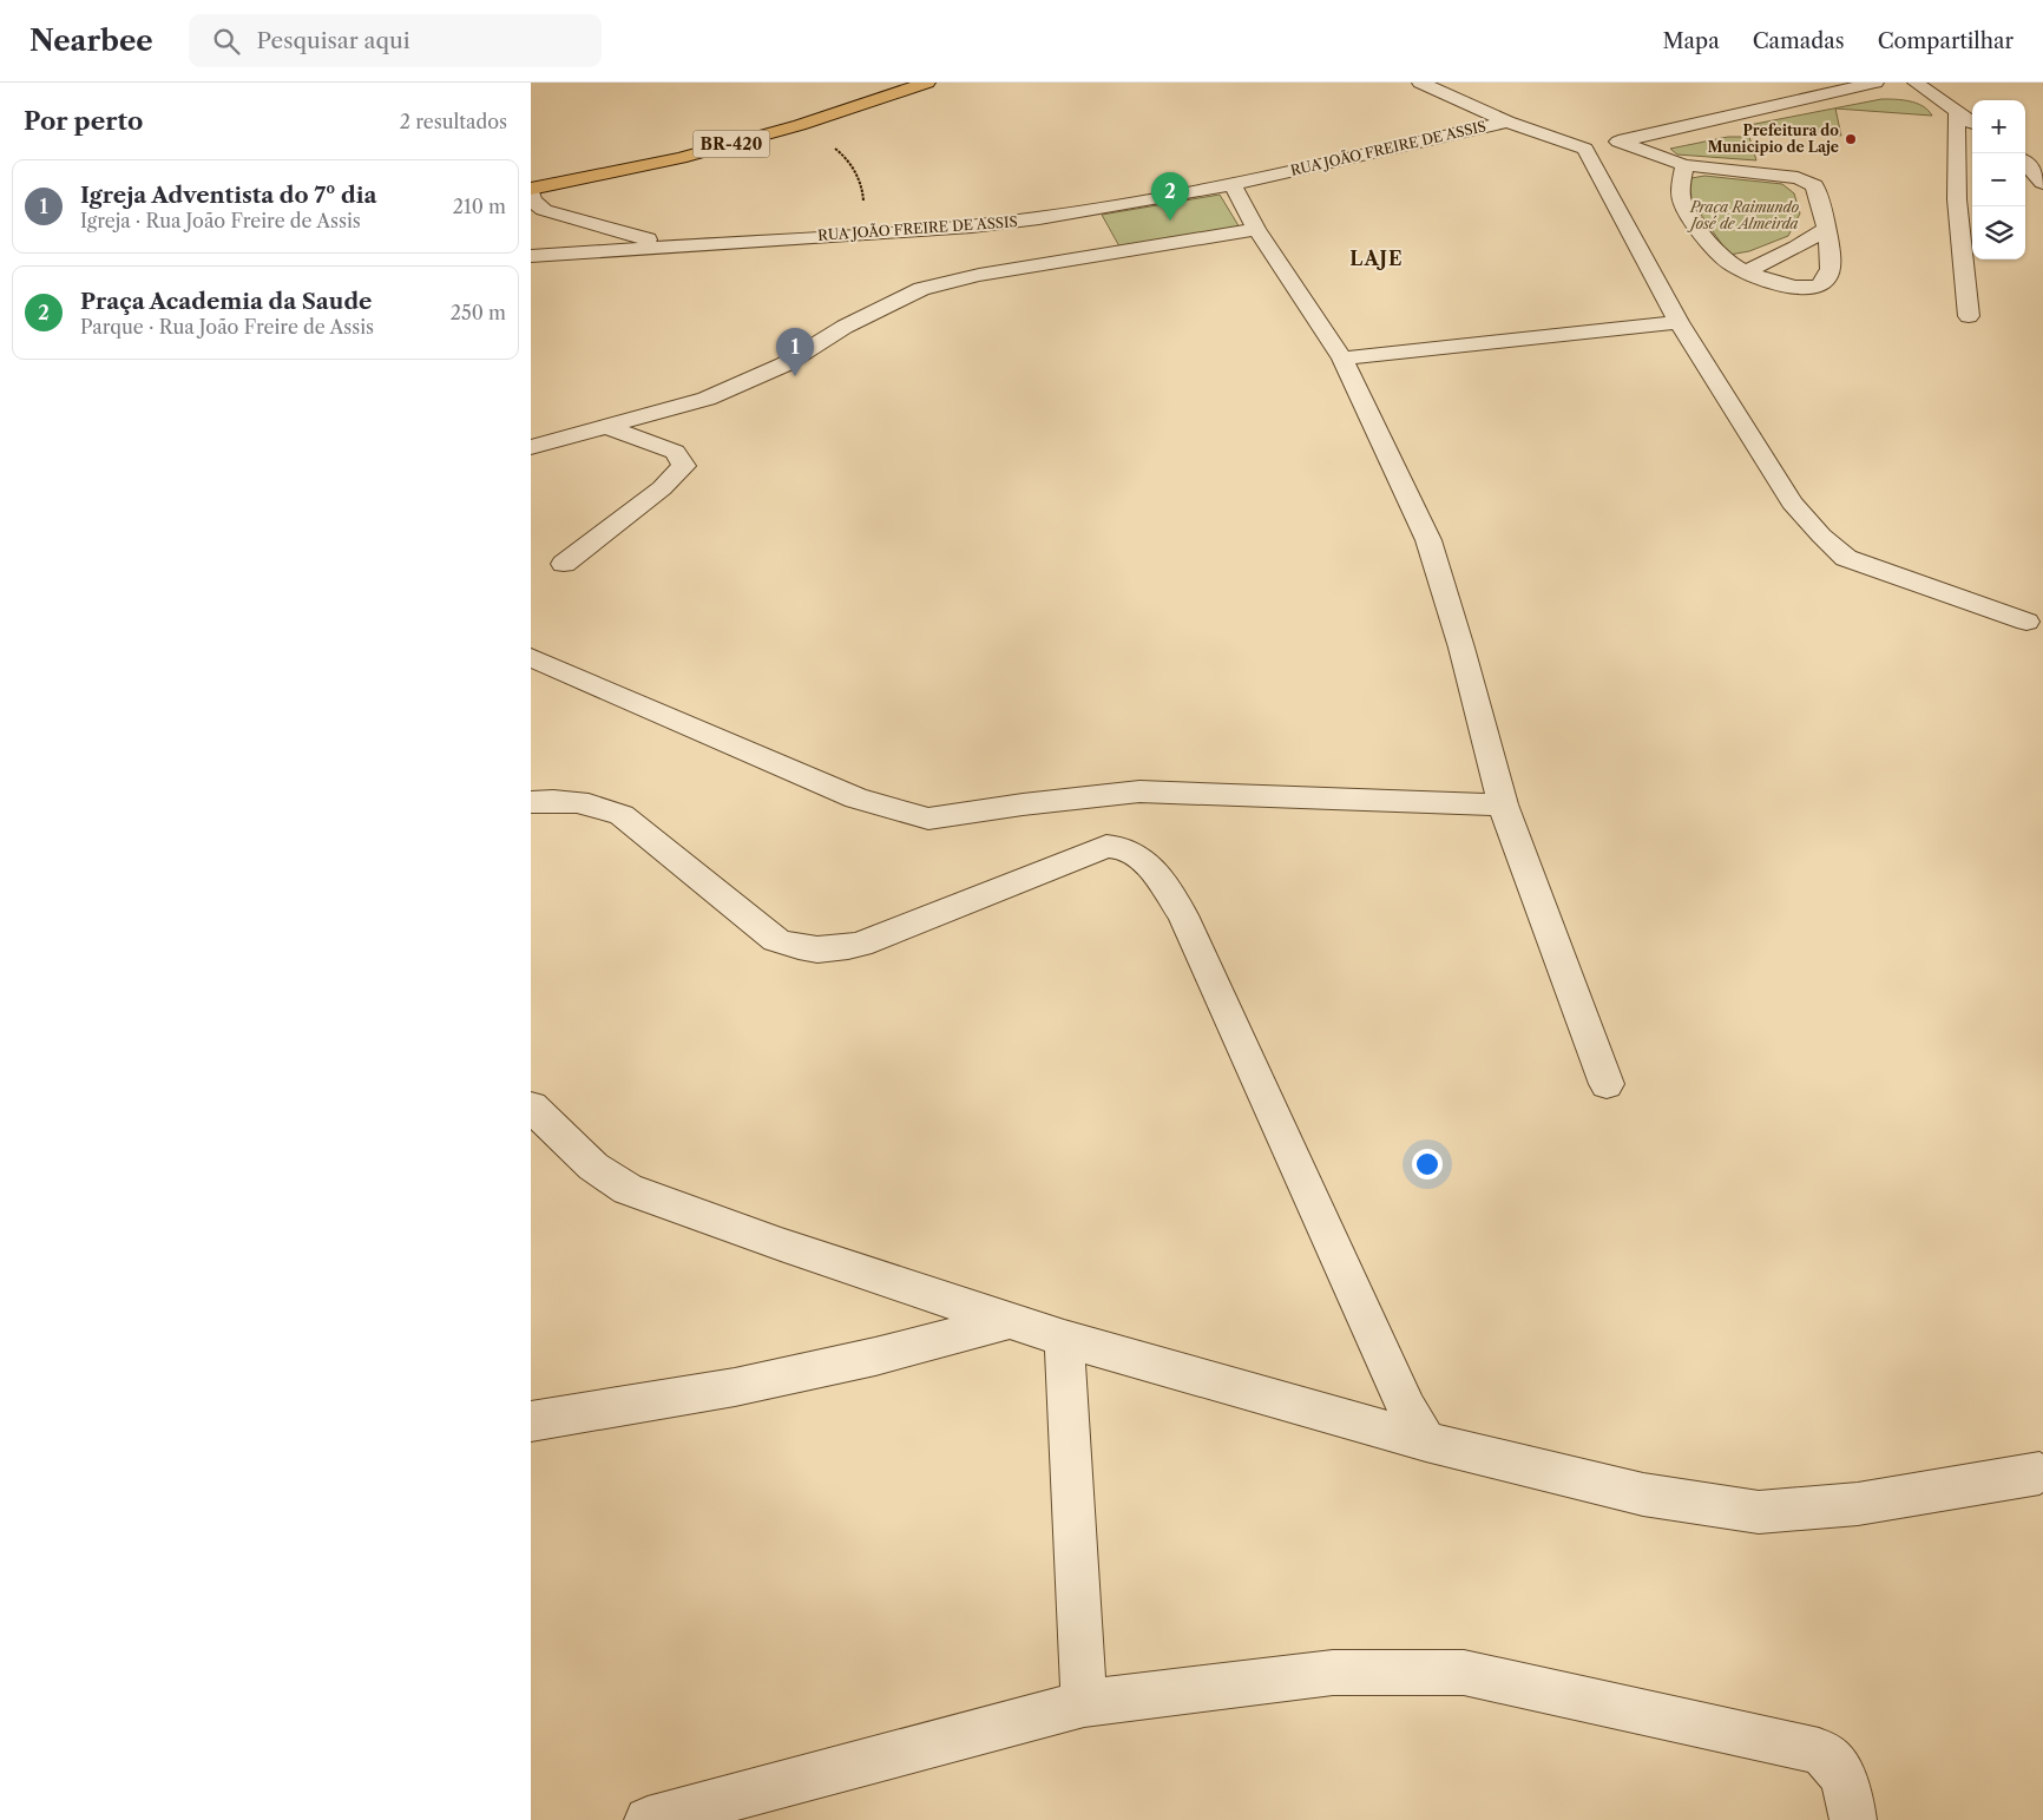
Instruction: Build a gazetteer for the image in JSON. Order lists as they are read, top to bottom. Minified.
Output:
{"streets":{"main road":["BR-420"],"street":["RUA JOÃO FREIRE DE ASSIS"]},"districts":["LAJE"],"parks":["Praça Raimundo José de Almeirda"],"places":["Prefeitura do Municipio de Laje"],"page":{"header":"Nearbee","search":"Pesquisar aqui","nav":["Mapa","Camadas","Compartilhar"],"heading":["Por perto","2 resultados"],"map_buttons":["+","−"],"list":[{"mark":"1","name":"Igreja Adventista do 7º dia","note":"Igreja · Rua João Freire de Assis","value":"210 m"},{"mark":"2","name":"Praça Academia da Saude","note":"Parque · Rua João Freire de Assis","value":"250 m"}],"pins":["2","1"]}}
